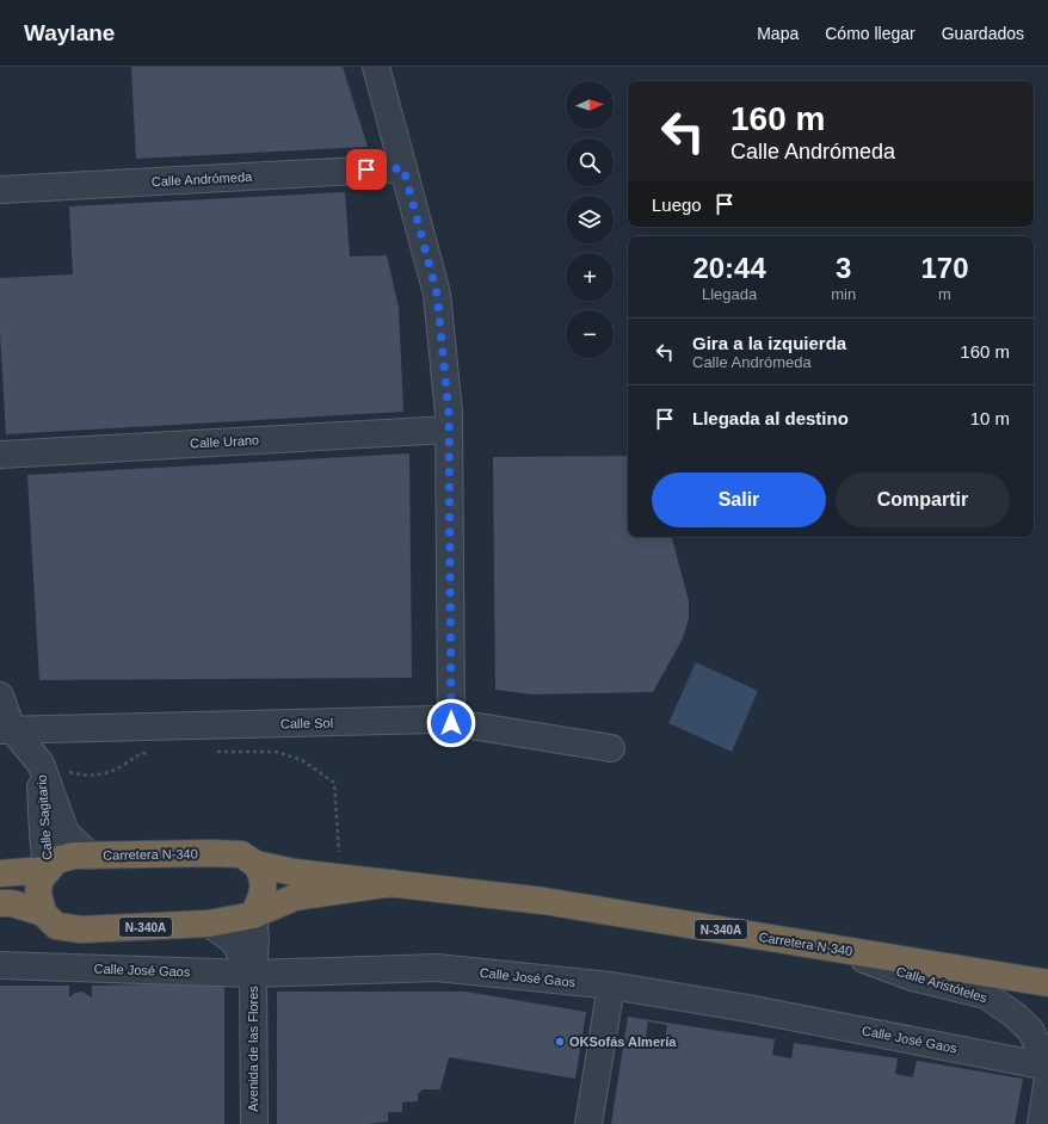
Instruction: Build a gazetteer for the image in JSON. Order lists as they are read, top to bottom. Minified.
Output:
{"streets":{"highway":["Carretera N-340","N-340A"],"street":["Calle Andrómeda","Calle Urano","Calle Sol","Calle Sagitario","Calle José Gaos","Calle Aristóteles","Avenida de las Flores"]},"crossings":[["Calle Sol","Calle Sagitario"],["Calle Sagitario","Carretera N-340"],["Carretera N-340","N-340A"],["Carretera N-340","Calle Aristóteles"],["Carretera N-340","Avenida de las Flores"],["Calle José Gaos","Calle Aristóteles"],["Calle José Gaos","Avenida de las Flores"]],"places":["OKSofás Almería"],"north":"right","page":{"header":"Waylane","nav":["Mapa","Cómo llegar","Guardados"],"map_buttons":["+","−"],"turn":["160 m","Calle Andrómeda"],"then":"Luego","eta":["20:44","Llegada","3","min","170","m"],"list":[{"name":"Gira a la izquierda","note":"Calle Andrómeda","value":"160 m"},{"name":"Llegada al destino","value":"10 m"}],"buttons":["Salir","Compartir"]}}
